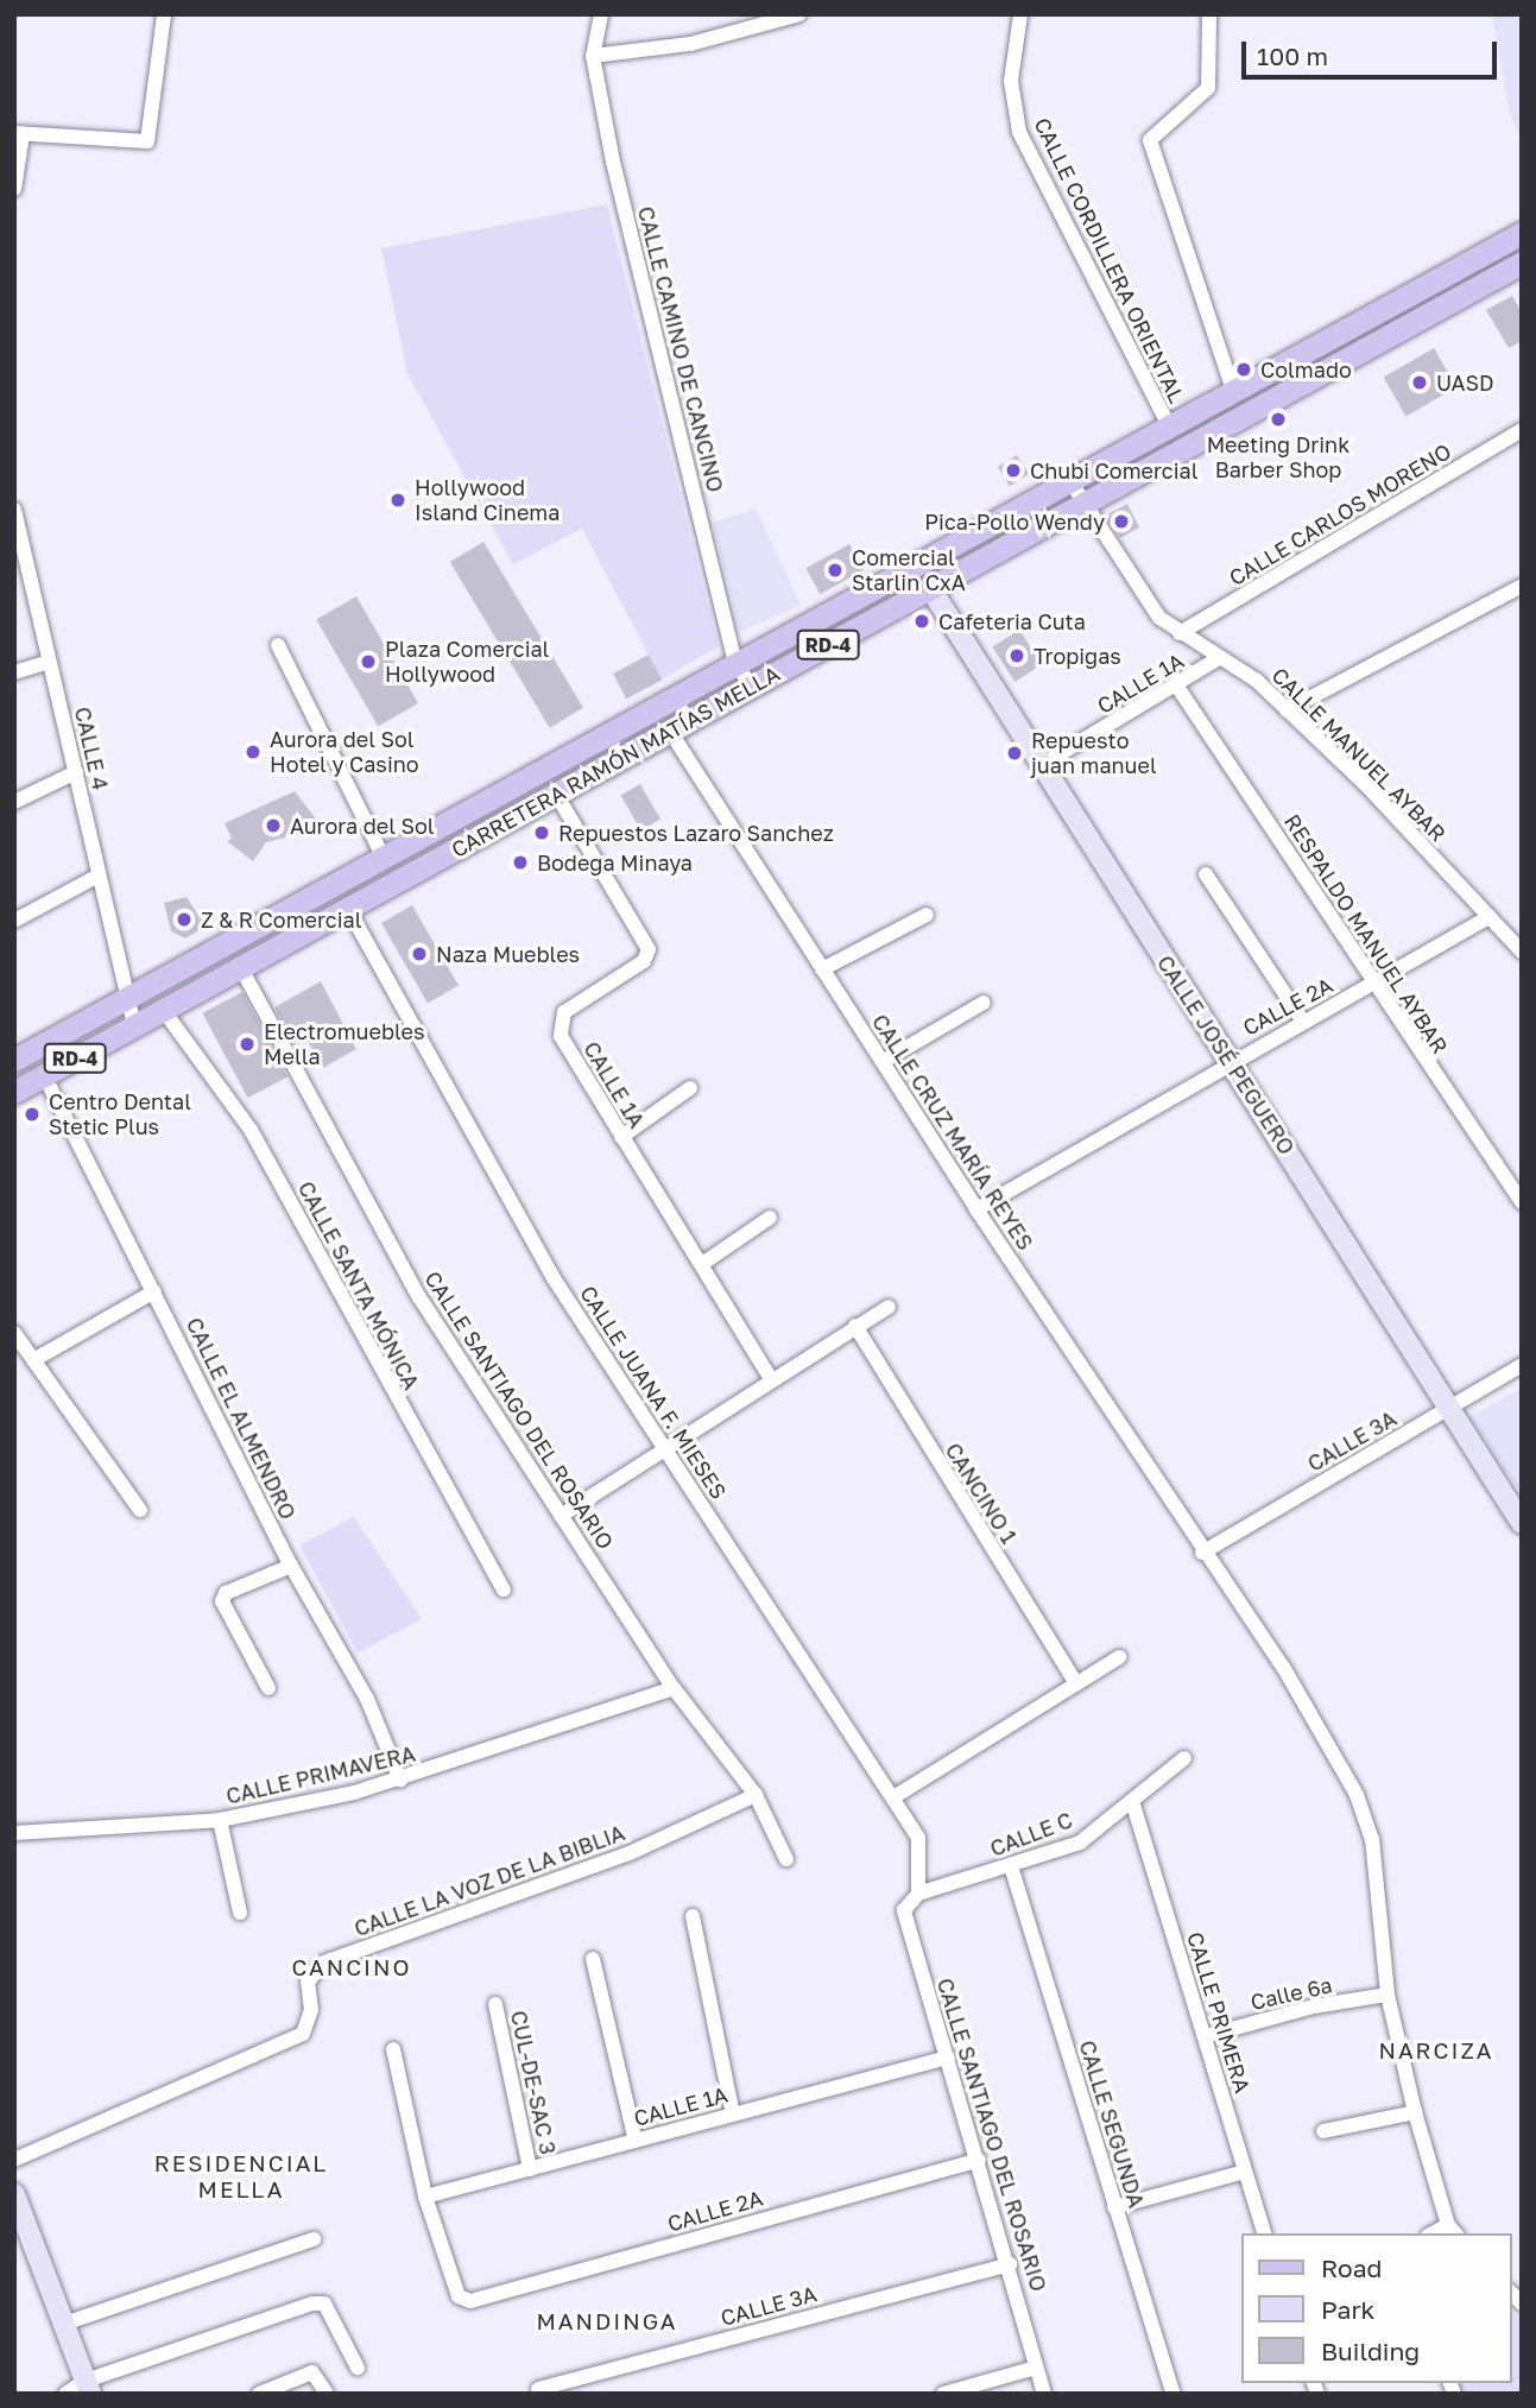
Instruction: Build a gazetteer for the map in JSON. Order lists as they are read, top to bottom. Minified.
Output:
{"streets":{"main road":["RD-4","CARRETERA RAMÓN MATÍAS MELLA","CALLE JOSÉ PEGUERO"],"street":["CALLE CORDILLERA ORIENTAL","CALLE CAMINO DE CANCINO","CALLE CARLOS MORENO","CALLE 1A","CALLE 4","CALLE MANUEL AYBAR","RESPALDO MANUEL AYBAR","CALLE 2A","CALLE CRUZ MARÍA REYES","CALLE SANTA MÓNICA","CALLE JUANA F. MIESES","CALLE SANTIAGO DEL ROSARIO","CALLE EL ALMENDRO","CALLE 3A","CANCINO 1","CALLE PRIMAVERA","CALLE C","CALLE LA VOZ DE LA BIBLIA","Calle 6ª","CALLE PRIMERA","CUL-DE-SAC 3","CALLE SEGUNDA"]},"crossings":[["CALLE CORDILLERA ORIENTAL","CARRETERA RAMÓN MATÍAS MELLA"],["CALLE CAMINO DE CANCINO","CARRETERA RAMÓN MATÍAS MELLA"],["CALLE CARLOS MORENO","CALLE MANUEL AYBAR"],["CALLE 1A","CALLE MANUEL AYBAR"],["CALLE 1A","CARRETERA RAMÓN MATÍAS MELLA"],["CALLE 1A","RESPALDO MANUEL AYBAR"],["CALLE 1A","CALLE 2A"],["CALLE 1A","CALLE JOSÉ PEGUERO"],["CALLE 1A","CALLE SANTIAGO DEL ROSARIO"],["CALLE 1A","CUL-DE-SAC 3"],["CALLE 4","CARRETERA RAMÓN MATÍAS MELLA"],["CALLE MANUEL AYBAR","CARRETERA RAMÓN MATÍAS MELLA"],["CALLE MANUEL AYBAR","CALLE 2A"],["CARRETERA RAMÓN MATÍAS MELLA","CALLE JOSÉ PEGUERO"],["CARRETERA RAMÓN MATÍAS MELLA","CALLE CRUZ MARÍA REYES"],["CARRETERA RAMÓN MATÍAS MELLA","CALLE SANTA MÓNICA"],["CARRETERA RAMÓN MATÍAS MELLA","CALLE JUANA F. MIESES"],["CARRETERA RAMÓN MATÍAS MELLA","CALLE SANTIAGO DEL ROSARIO"],["CARRETERA RAMÓN MATÍAS MELLA","CALLE EL ALMENDRO"],["RESPALDO MANUEL AYBAR","CALLE 2A"],["CALLE 2A","CALLE JOSÉ PEGUERO"],["CALLE 2A","CALLE CRUZ MARÍA REYES"],["CALLE 2A","CALLE SANTIAGO DEL ROSARIO"],["CALLE JOSÉ PEGUERO","CALLE 3A"],["CALLE CRUZ MARÍA REYES","CALLE 3A"],["CALLE CRUZ MARÍA REYES","Calle 6ª"],["CALLE JUANA F. MIESES","CALLE SANTIAGO DEL ROSARIO"],["CALLE JUANA F. MIESES","CALLE C"],["CALLE SANTIAGO DEL ROSARIO","CALLE 3A"],["CALLE SANTIAGO DEL ROSARIO","CALLE PRIMAVERA"],["CALLE SANTIAGO DEL ROSARIO","CALLE C"],["CALLE SANTIAGO DEL ROSARIO","CALLE LA VOZ DE LA BIBLIA"],["CALLE EL ALMENDRO","CALLE PRIMAVERA"],["CALLE C","CALLE PRIMERA"],["CALLE C","CALLE SEGUNDA"],["Calle 6ª","CALLE PRIMERA"]],"districts":["CANCINO","NARCIZA","RESIDENCIAL MELLA","MANDINGA"],"places":["Colmado","UASD","Meeting Drink Barber Shop","Chubi Comercial","Hollywood Island Cinema","Pica-Pollo Wendy","Comercial Starlin CxA","Cafeteria Cuta","Tropigas","Plaza Comercial Hollywood","Aurora del Sol Hotel y Casino","Repuesto juan manuel","Aurora del Sol","Repuestos Lazaro Sanchez","Bodega Minaya","Z & R Comercial","Naza Muebles","Electromuebles Mella","Centro Dental Stetic Plus"],"legend":["Road","Park","Building"],"scale_bar":"100 m"}
